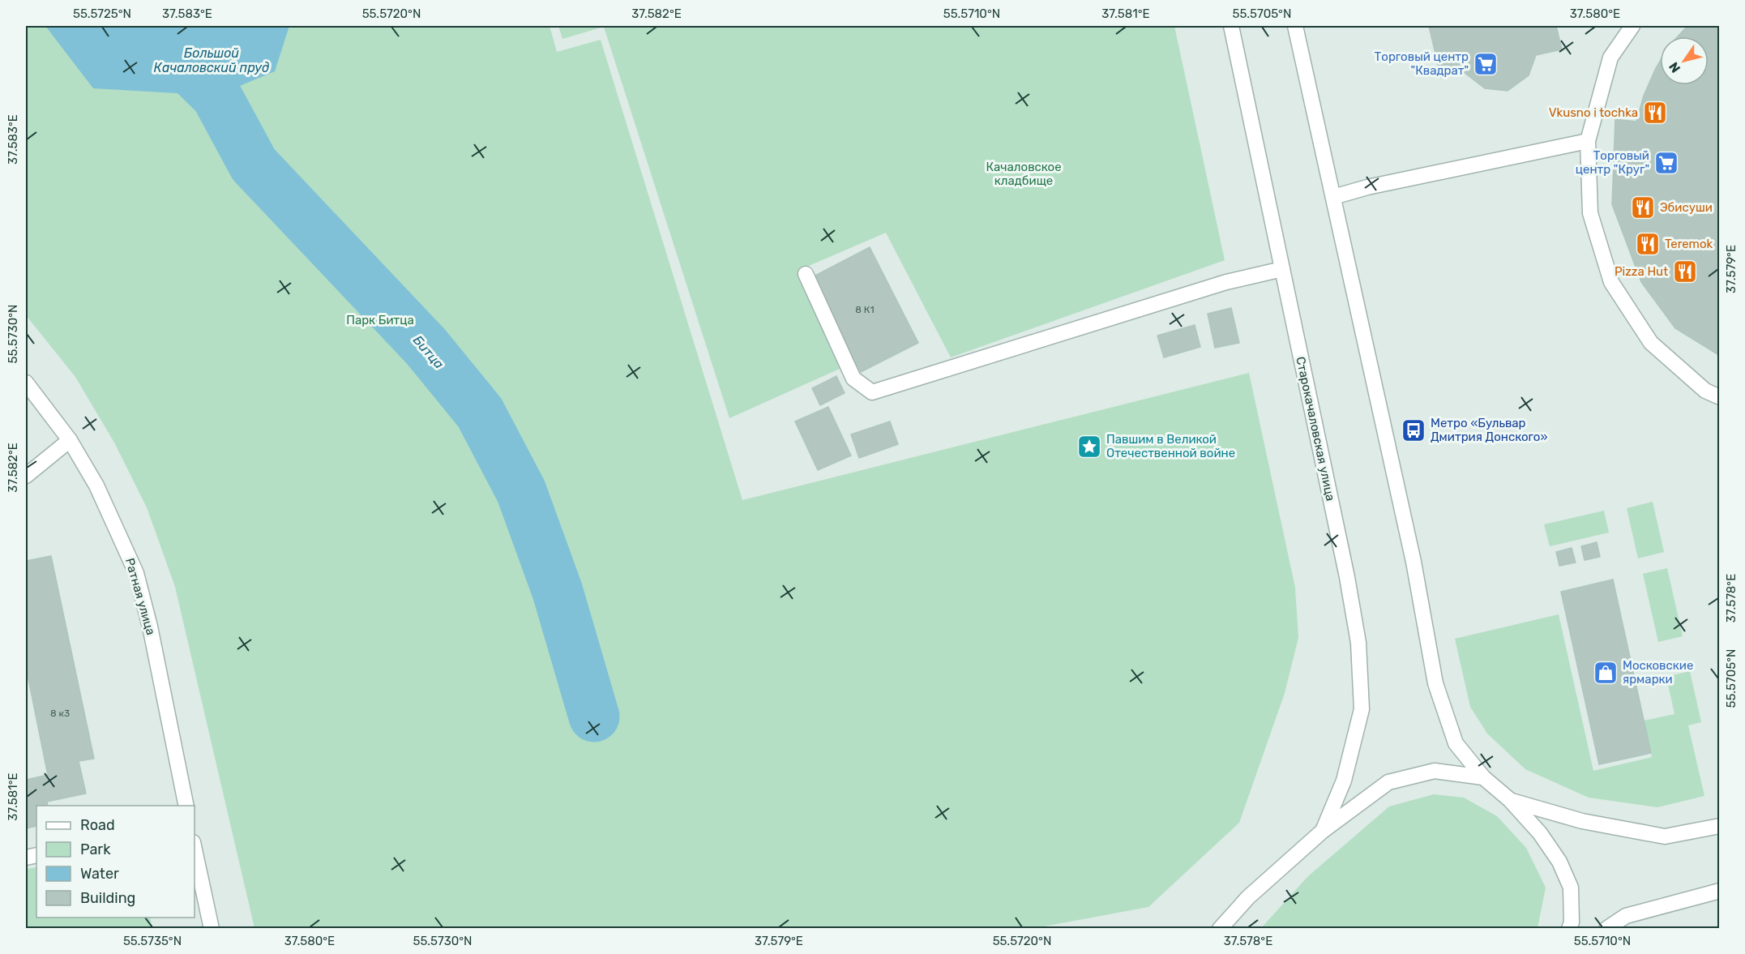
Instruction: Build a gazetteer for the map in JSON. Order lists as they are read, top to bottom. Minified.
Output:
{"streets":{"street":["Старокачаловская улица","Ратная улица"]},"water":["Большой Качаловский пруд","Битца"],"parks":["Качаловское кладбище","Парк Битца"],"places":{"supermarket":["Торговый центр \"Квадрат\"","Торговый центр \"Круг\""],"restaurant":["Vkusno i tochka","Эбисуши","Teremok","Pizza Hut"],"bus stop":["Метро «Бульвар Дмитрия Донского»"],"place":["Павшим в Великой Отечественной войне"],"shop":["Московские ярмарки"]},"house_numbers":["8 К1","8 к3"],"legend":["Road","Park","Water","Building"],"north":"bottom left","coordinates":["55.5725°N","37.583°E","55.5720°N","37.582°E","55.5710°N","37.581°E","55.5705°N","37.580°E","37.579°E","55.5730°N","37.578°E","55.5735°N"]}
